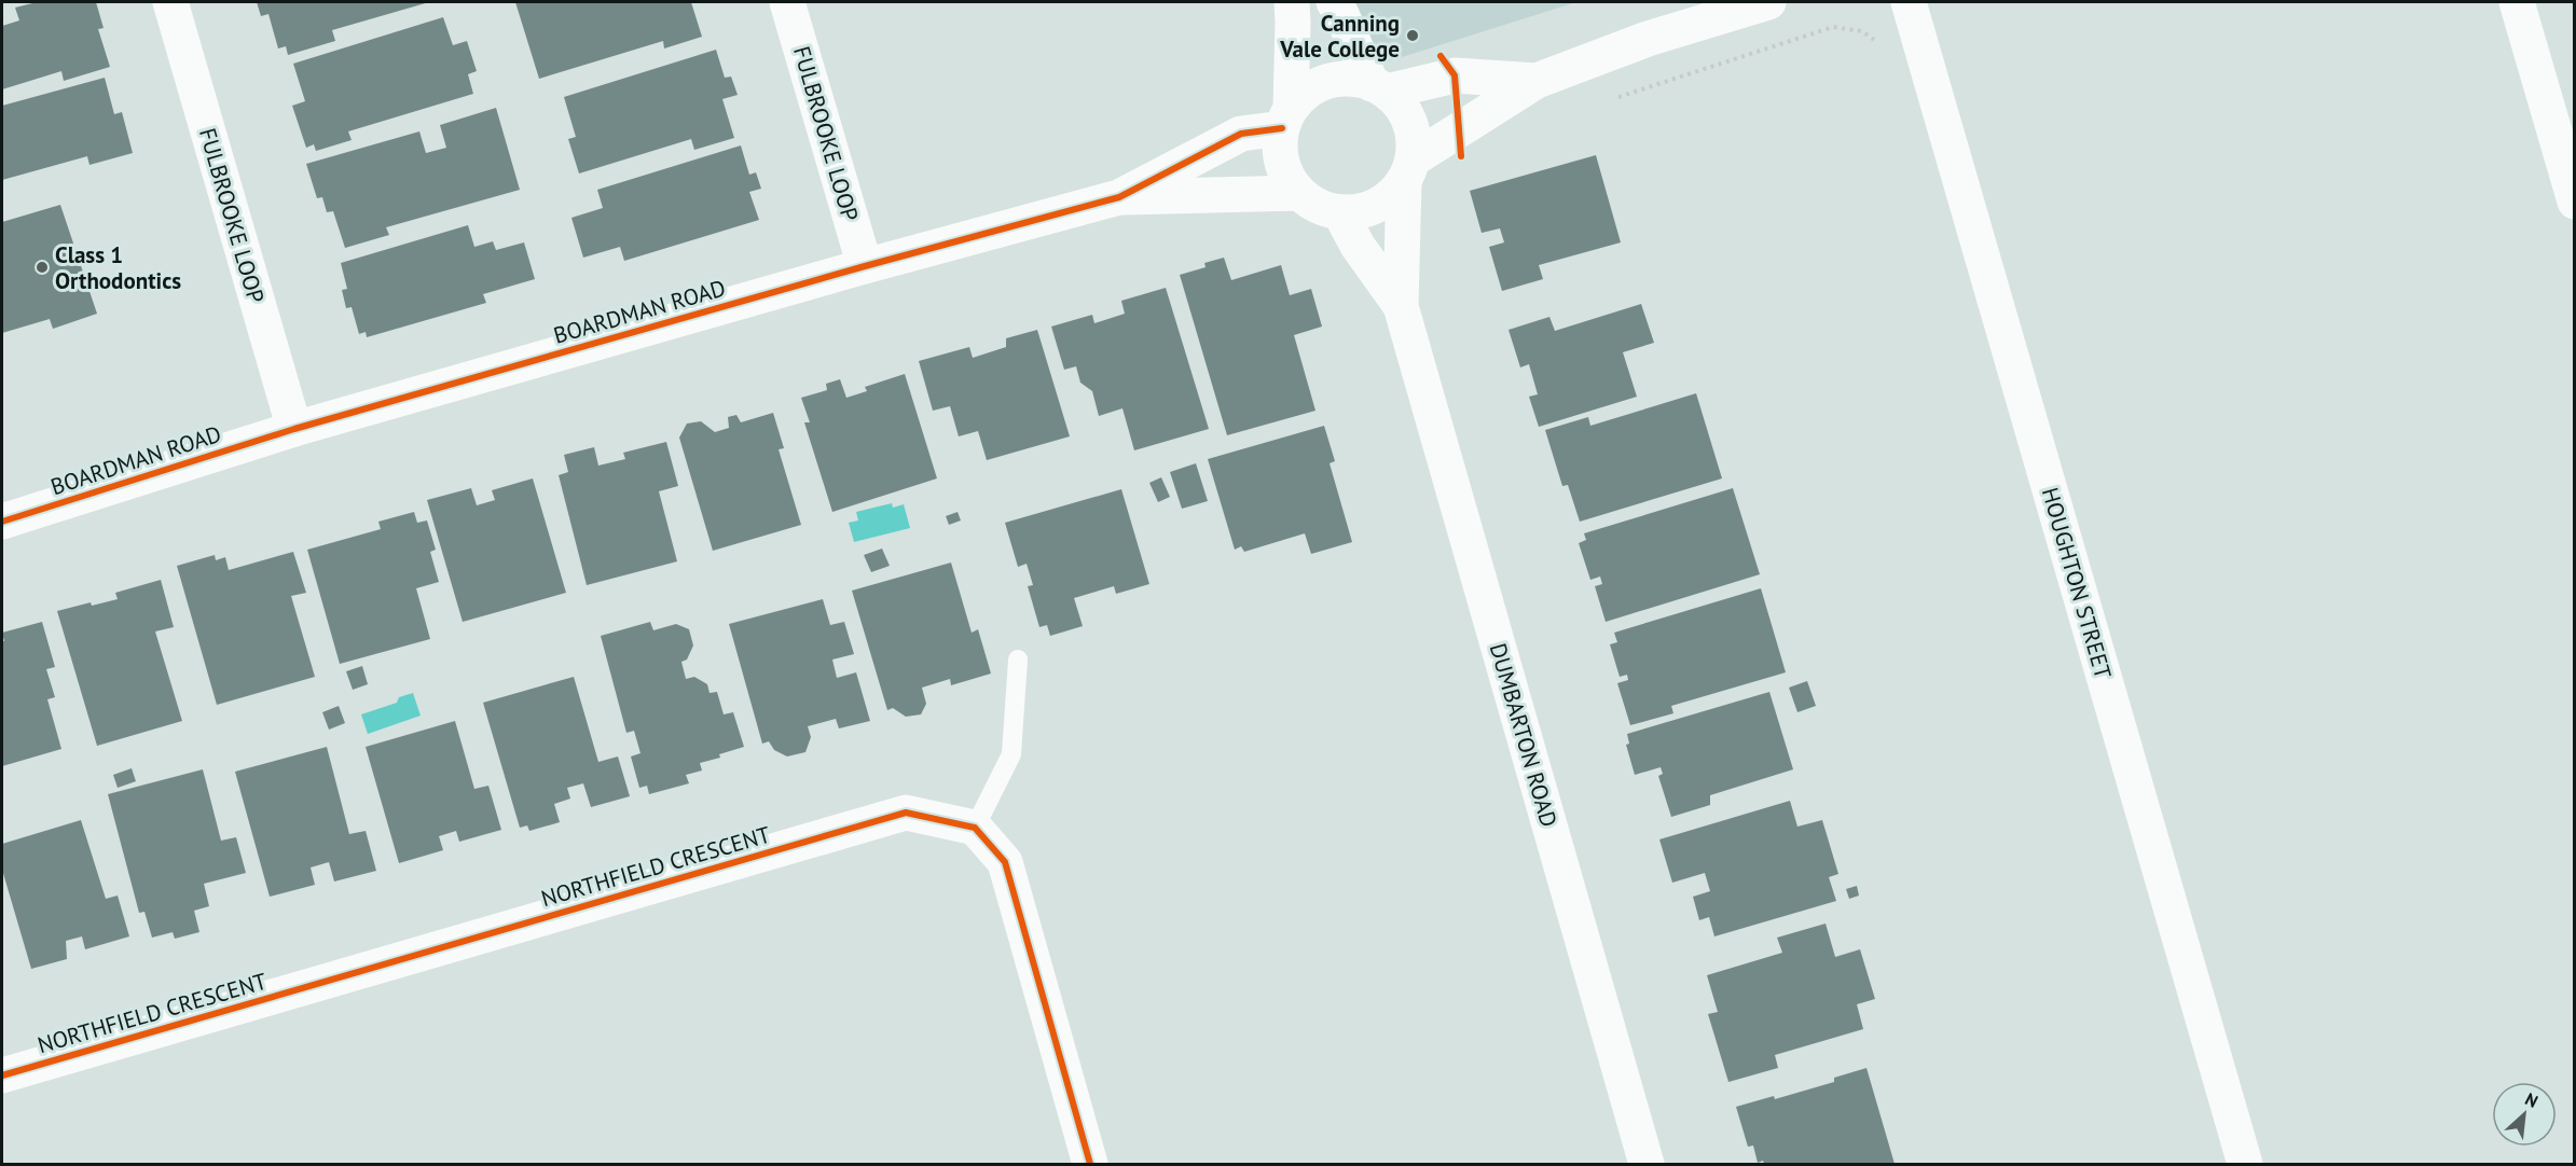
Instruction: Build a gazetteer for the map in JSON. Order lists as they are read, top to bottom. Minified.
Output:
{"streets":{"street":["FULBROOKE LOOP","BOARDMAN ROAD","HOUGHTON STREET","DUMBARTON ROAD","NORTHFIELD CRESCENT"]},"crossings":[["FULBROOKE LOOP","BOARDMAN ROAD"],["BOARDMAN ROAD","DUMBARTON ROAD"]],"places":["Canning Vale College","Class 1 Orthodontics"],"north":"top right"}
